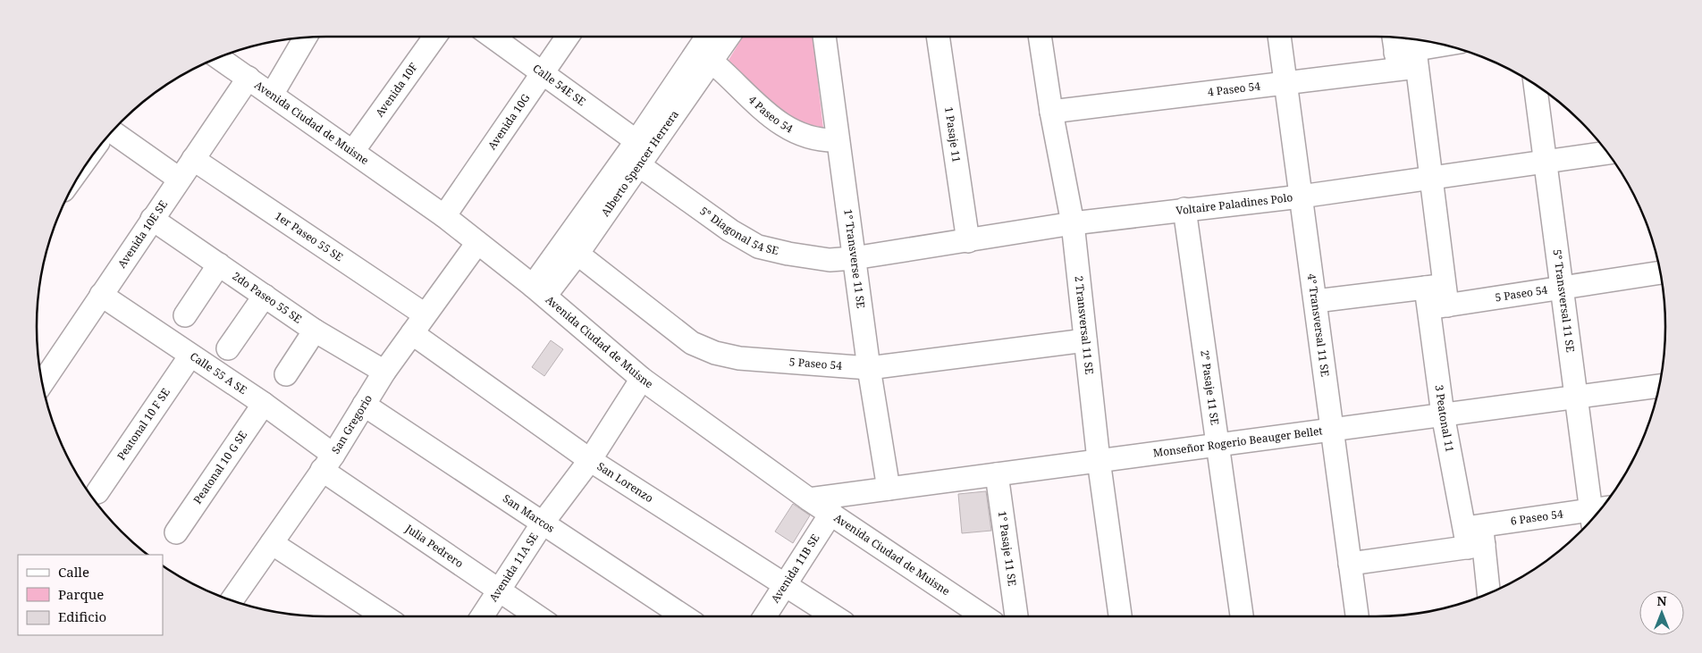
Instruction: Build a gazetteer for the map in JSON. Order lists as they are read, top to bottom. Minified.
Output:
{"streets":{"street":["Calle 54E SE","Avenida 10F","4 Paseo 54","Avenida Ciudad de Muisne","Avenida 10G","1 Pasaje 11","Alberto Spencer Herrera","Voltaire Paladines Polo","5° Diagonal 54 SE","Avenida 10E SE","1er Paseo 55 SE","1° Transverse 11 SE","5 Paseo 54","2do Paseo 55 SE","5° Transversal 11 SE","2 Transversal 11 SE","4° Transversal 11 SE","Calle 55 A SE","2° Pasaje 11 SE","3 Peatonal 11","Peatonal 10 F SE","San Gregorio","Monseñor Rogerio Beauger Bellet","Peatonal 10 G SE","San Lorenzo","San Marcos","6 Paseo 54","Julia Pedrero","1° Pasaje 11 SE","Avenida 11A SE","Avenida 11B SE"]},"crossings":[["Calle 54E SE","Avenida 10G"],["Calle 54E SE","Alberto Spencer Herrera"],["Avenida 10F","Avenida Ciudad de Muisne"],["4 Paseo 54","1° Transverse 11 SE"],["4 Paseo 54","2 Transversal 11 SE"],["4 Paseo 54","4° Transversal 11 SE"],["4 Paseo 54","3 Peatonal 11"],["Avenida Ciudad de Muisne","Avenida 10G"],["Avenida Ciudad de Muisne","Alberto Spencer Herrera"],["Avenida Ciudad de Muisne","Avenida 10E SE"],["Avenida Ciudad de Muisne","San Gregorio"],["Avenida Ciudad de Muisne","Monseñor Rogerio Beauger Bellet"],["Avenida Ciudad de Muisne","Avenida 11A SE"],["Avenida Ciudad de Muisne","Avenida 11B SE"],["1 Pasaje 11","Voltaire Paladines Polo"],["Alberto Spencer Herrera","5° Diagonal 54 SE"],["Alberto Spencer Herrera","5 Paseo 54"],["Voltaire Paladines Polo","5° Diagonal 54 SE"],["Voltaire Paladines Polo","1° Transverse 11 SE"],["Voltaire Paladines Polo","5° Transversal 11 SE"],["Voltaire Paladines Polo","2 Transversal 11 SE"],["Voltaire Paladines Polo","4° Transversal 11 SE"],["Voltaire Paladines Polo","2° Pasaje 11 SE"],["Voltaire Paladines Polo","3 Peatonal 11"],["5° Diagonal 54 SE","1° Transverse 11 SE"],["Avenida 10E SE","1er Paseo 55 SE"],["Avenida 10E SE","2do Paseo 55 SE"],["Avenida 10E SE","Calle 55 A SE"],["1er Paseo 55 SE","San Gregorio"],["1° Transverse 11 SE","5 Paseo 54"],["1° Transverse 11 SE","Monseñor Rogerio Beauger Bellet"],["5 Paseo 54","5° Transversal 11 SE"],["5 Paseo 54","2 Transversal 11 SE"],["5 Paseo 54","4° Transversal 11 SE"],["5 Paseo 54","3 Peatonal 11"],["2do Paseo 55 SE","San Gregorio"],["5° Transversal 11 SE","Monseñor Rogerio Beauger Bellet"],["2 Transversal 11 SE","Monseñor Rogerio Beauger Bellet"],["4° Transversal 11 SE","Monseñor Rogerio Beauger Bellet"],["4° Transversal 11 SE","6 Paseo 54"],["Calle 55 A SE","Peatonal 10 F SE"],["Calle 55 A SE","San Gregorio"],["Calle 55 A SE","Peatonal 10 G SE"],["Calle 55 A SE","Julia Pedrero"],["2° Pasaje 11 SE","Monseñor Rogerio Beauger Bellet"],["3 Peatonal 11","Monseñor Rogerio Beauger Bellet"],["3 Peatonal 11","6 Paseo 54"],["San Gregorio","San Lorenzo"],["San Gregorio","San Marcos"],["San Gregorio","Julia Pedrero"],["Monseñor Rogerio Beauger Bellet","1° Pasaje 11 SE"],["San Lorenzo","Avenida 11A SE"],["San Lorenzo","Avenida 11B SE"],["San Marcos","Avenida 11A SE"],["Julia Pedrero","Avenida 11A SE"]],"legend":["Calle","Parque","Edificio"],"north":"top"}
